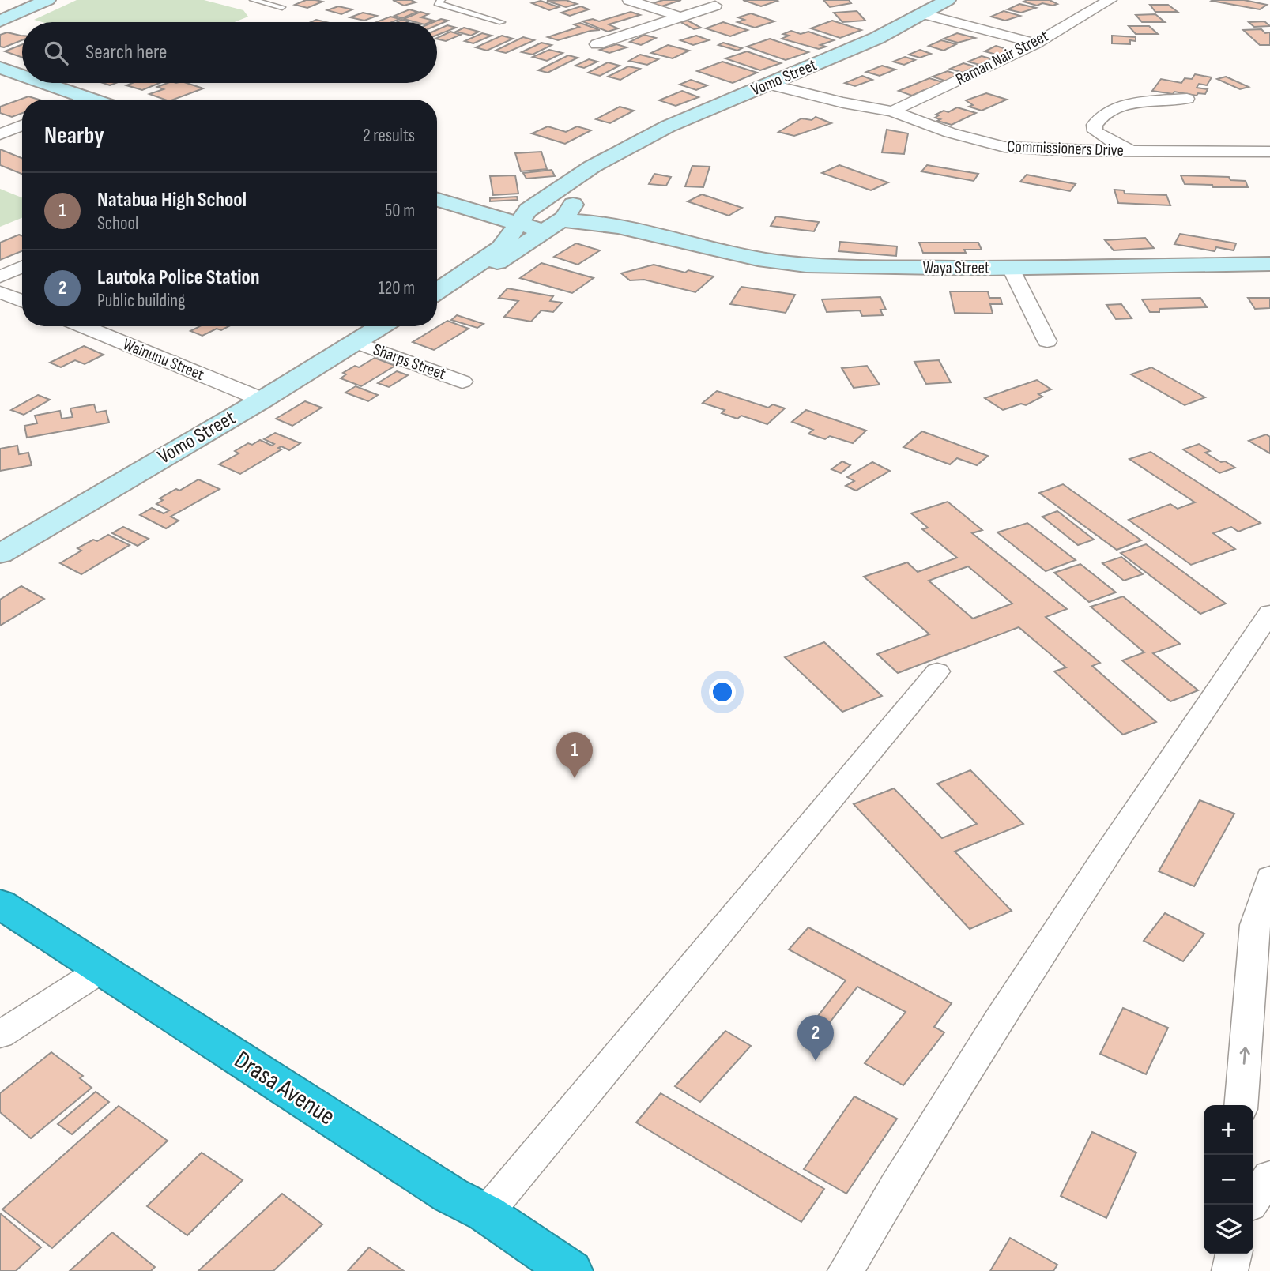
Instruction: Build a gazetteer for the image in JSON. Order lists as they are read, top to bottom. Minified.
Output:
{"streets":{"highway":["Drasa Avenue"],"main road":["Vomo Street","Waya Street"],"street":["Raman Nair Street","Commissioners Drive","Wainunu Street","Sharps Street"]},"crossings":[["Raman Nair Street","Commissioners Drive"],["Vomo Street","Commissioners Drive"],["Vomo Street","Waya Street"],["Vomo Street","Wainunu Street"],["Vomo Street","Sharps Street"]],"page":{"search":"Search here","heading":["Nearby","2 results"],"list":[{"mark":"1","name":"Natabua High School","note":"School","value":"50 m"},{"mark":"2","name":"Lautoka Police Station","note":"Public building","value":"120 m"}],"pins":["1","2"],"map_buttons":["+","−"]}}
